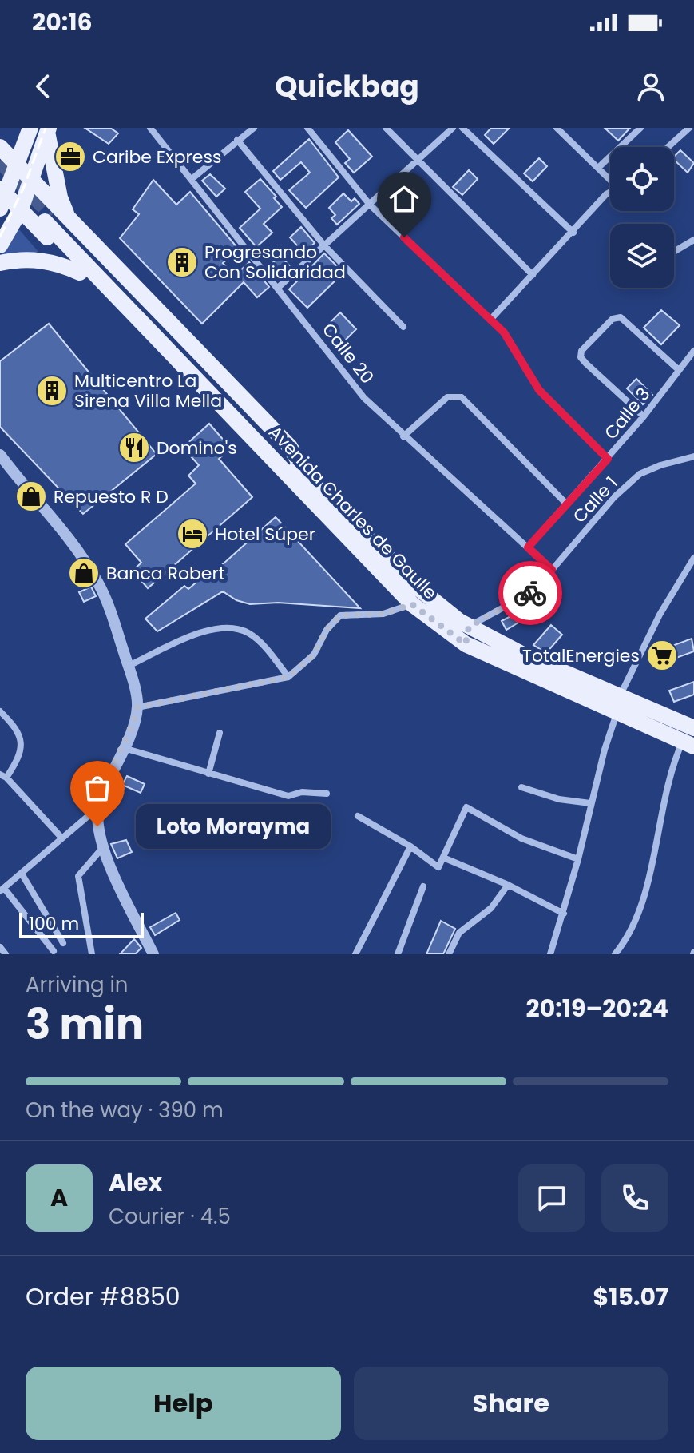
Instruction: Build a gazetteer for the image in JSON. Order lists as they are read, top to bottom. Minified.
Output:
{"streets":{"main road":["Avenida Charles de Gaulle"],"street":["Calle 20","Calle 3","Calle 1"]},"crossings":[["Calle 20","Calle 3"],["Calle 20","Calle 1"],["Calle 1","Avenida Charles de Gaulle"]],"places":{"office":["Caribe Express"],"building":["Progresando Con Solidaridad","Multicentro La Sirena Villa Mella"],"restaurant":["Domino's"],"shop":["Repuesto R D","Banca Robert"],"hotel":["Hotel Súper"],"supermarket":["TotalEnergies"],"other":["Loto Morayma"]},"scale_bar":"100 m","page":{"status":"20:16","header":"Quickbag","bubble":"Loto Morayma","scale":"100 m","heading":["3 min","Arriving in","20:19–20:24"],"panel":["Alex","Courier · 4.5","Order #8850","$15.07"],"bar":"On the way · 390 m","round":"A","buttons":["Help","Share"]}}
